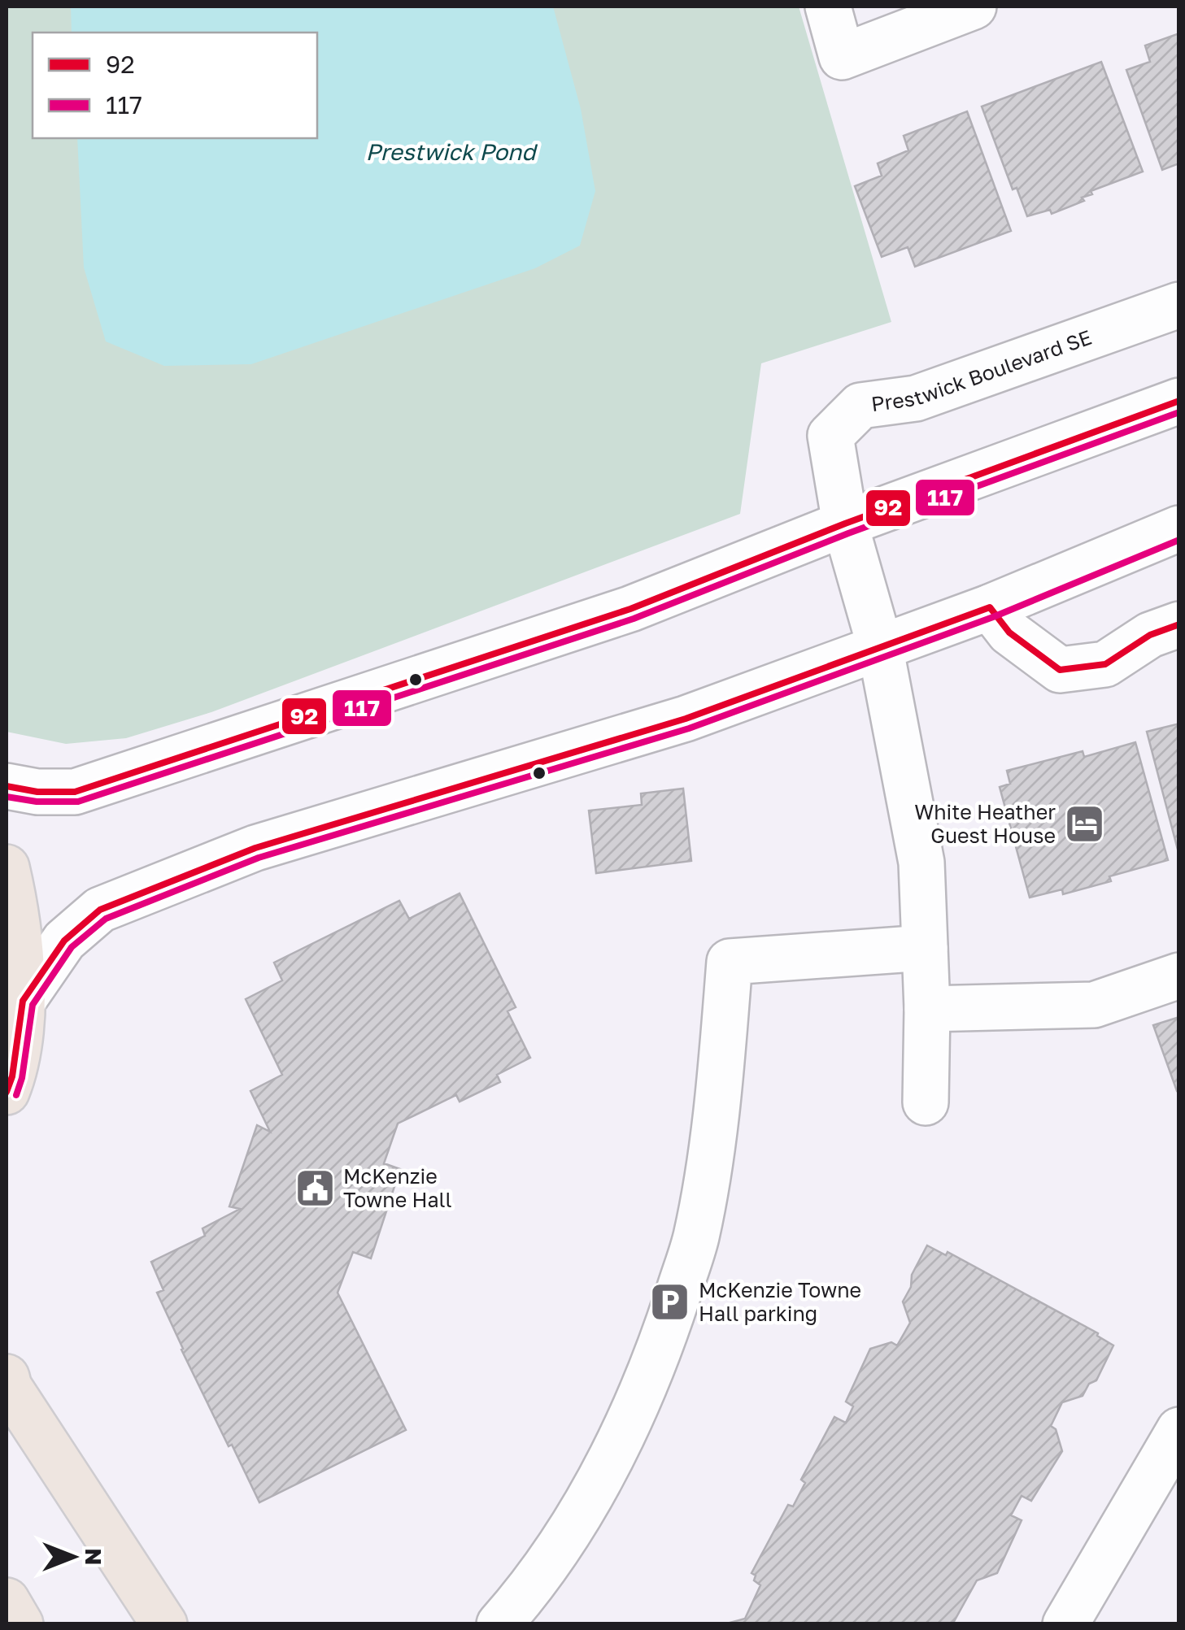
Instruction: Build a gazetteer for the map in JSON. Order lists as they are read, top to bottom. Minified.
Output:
{"streets":{"street":["Prestwick Boulevard SE"]},"water":["Prestwick Pond"],"places":{"hotel":["White Heather Guest House"],"public building":["McKenzie Towne Hall"],"parking":["McKenzie Towne Hall parking"]},"lines":["transit line 92","transit line 117"],"legend":["92","117"],"north":"right"}
